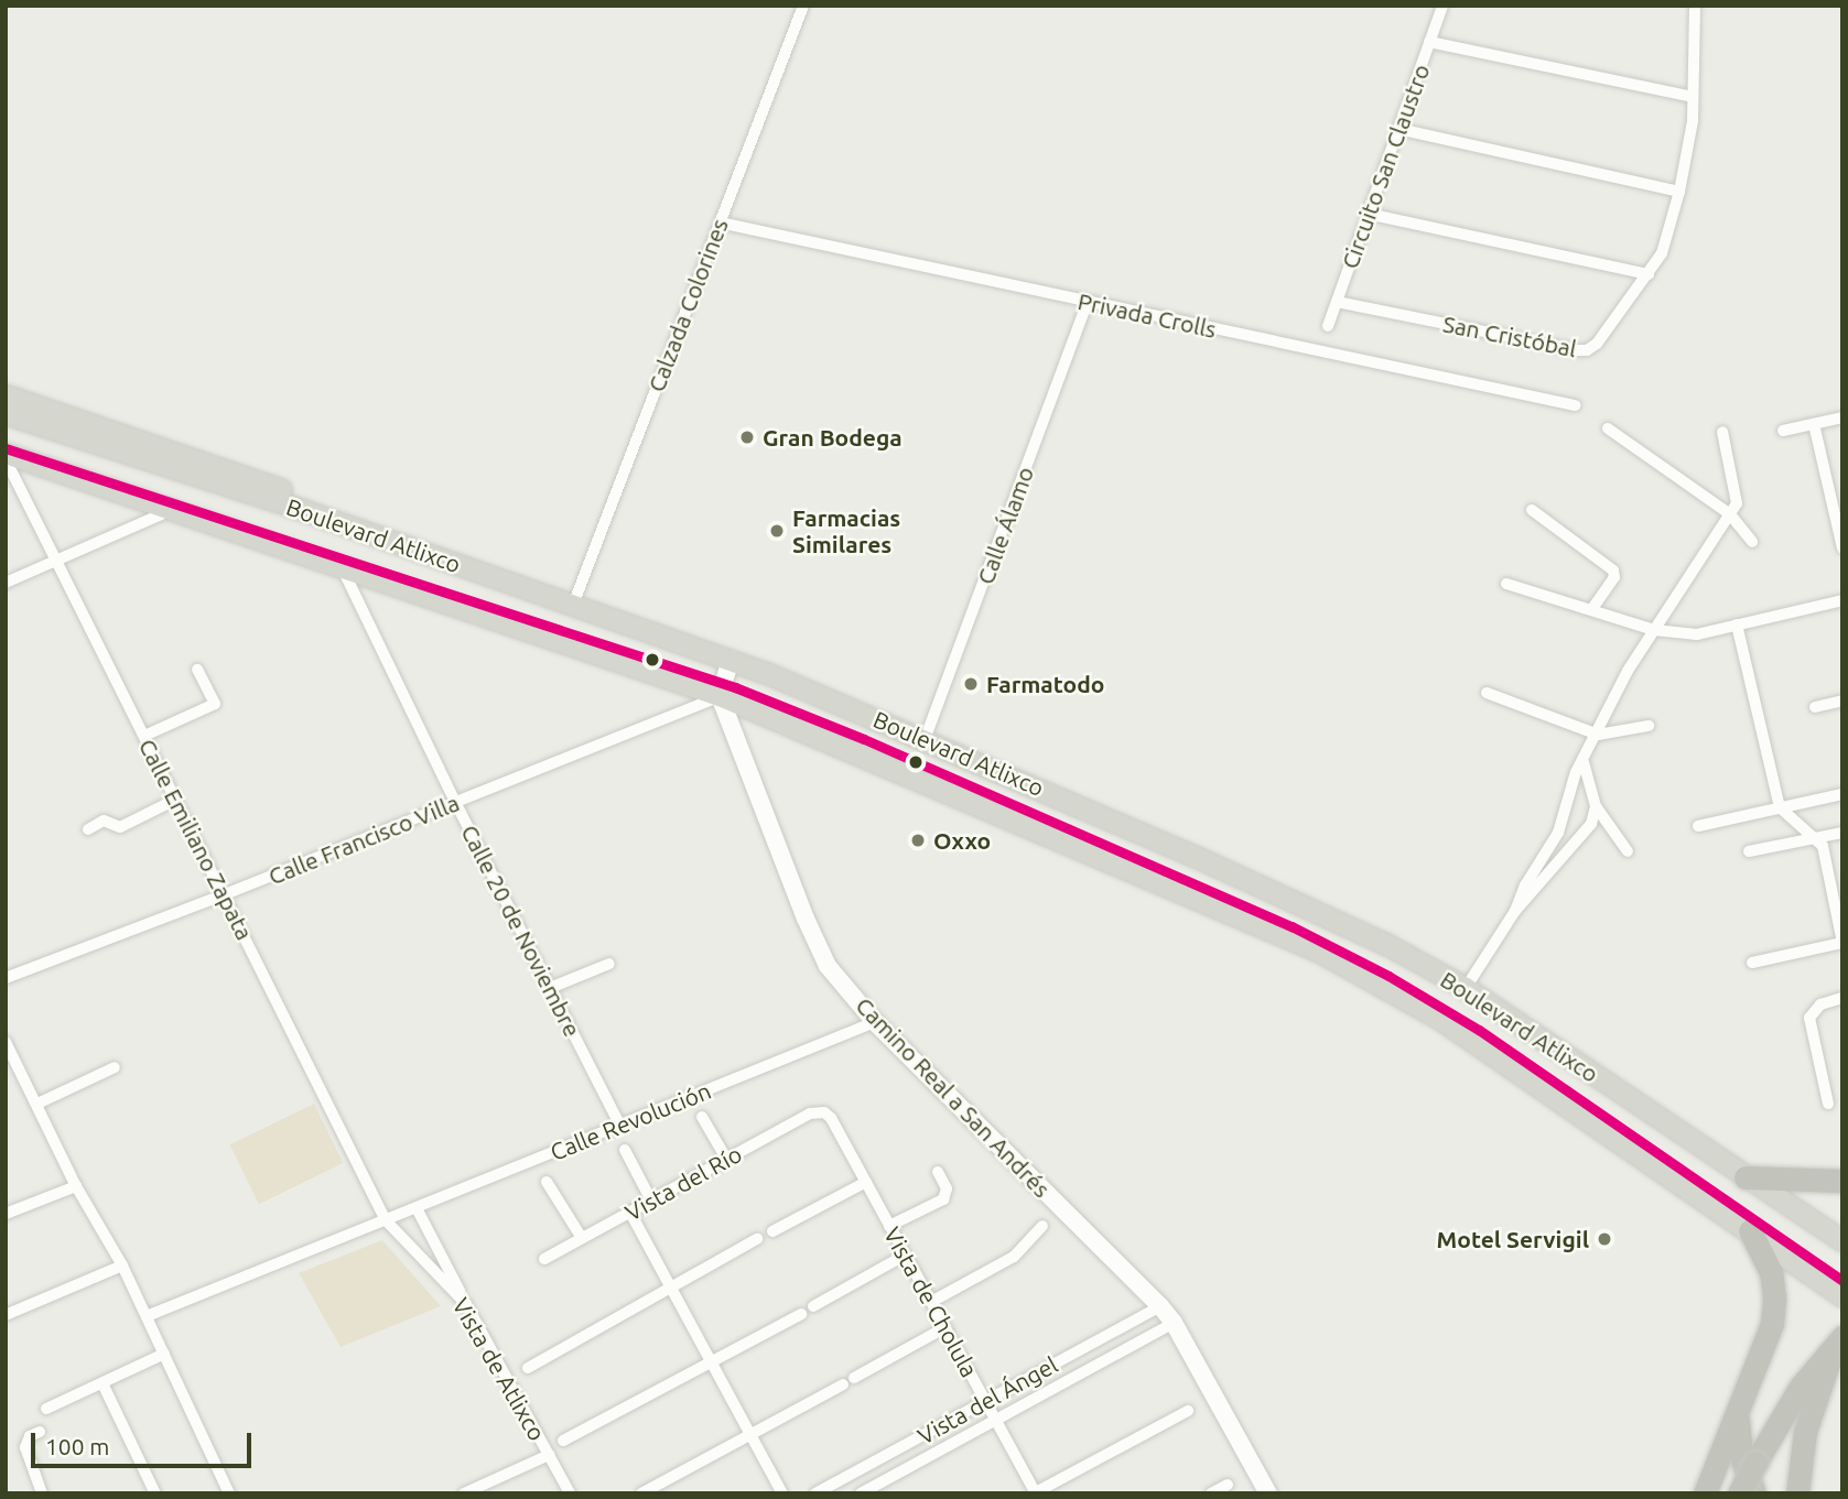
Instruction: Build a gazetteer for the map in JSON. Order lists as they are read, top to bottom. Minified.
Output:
{"streets":{"main road":["Boulevard Atlixco","Camino Real a San Andrés"],"street":["Circuito San Claustro","Calzada Colorines","Privada Crolls","San Cristóbal","Calle Álamo","Calle Emiliano Zapata","Calle Francisco Villa","Calle 20 de Noviembre","Calle Revolución","Vista del Río","Vista de Cholula","Vista de Atlixco","Vista del Ángel"]},"crossings":[["Circuito San Claustro","San Cristóbal"],["Calzada Colorines","Privada Crolls"],["Calzada Colorines","Boulevard Atlixco"],["Privada Crolls","Calle Álamo"],["Calle Álamo","Boulevard Atlixco"],["Boulevard Atlixco","Calle Francisco Villa"],["Boulevard Atlixco","Calle 20 de Noviembre"],["Boulevard Atlixco","Camino Real a San Andrés"],["Calle Emiliano Zapata","Calle Francisco Villa"],["Calle Emiliano Zapata","Calle Revolución"],["Calle Emiliano Zapata","Vista de Atlixco"],["Calle Francisco Villa","Calle 20 de Noviembre"],["Calle Francisco Villa","Camino Real a San Andrés"],["Calle 20 de Noviembre","Calle Revolución"],["Camino Real a San Andrés","Calle Revolución"],["Camino Real a San Andrés","Vista del Ángel"],["Calle Revolución","Vista de Atlixco"],["Vista del Río","Vista de Cholula"],["Vista de Cholula","Vista del Ángel"]],"places":["Gran Bodega","Farmacias Similares","Farmatodo","Oxxo","Motel Servigil"],"scale_bar":"100 m"}
